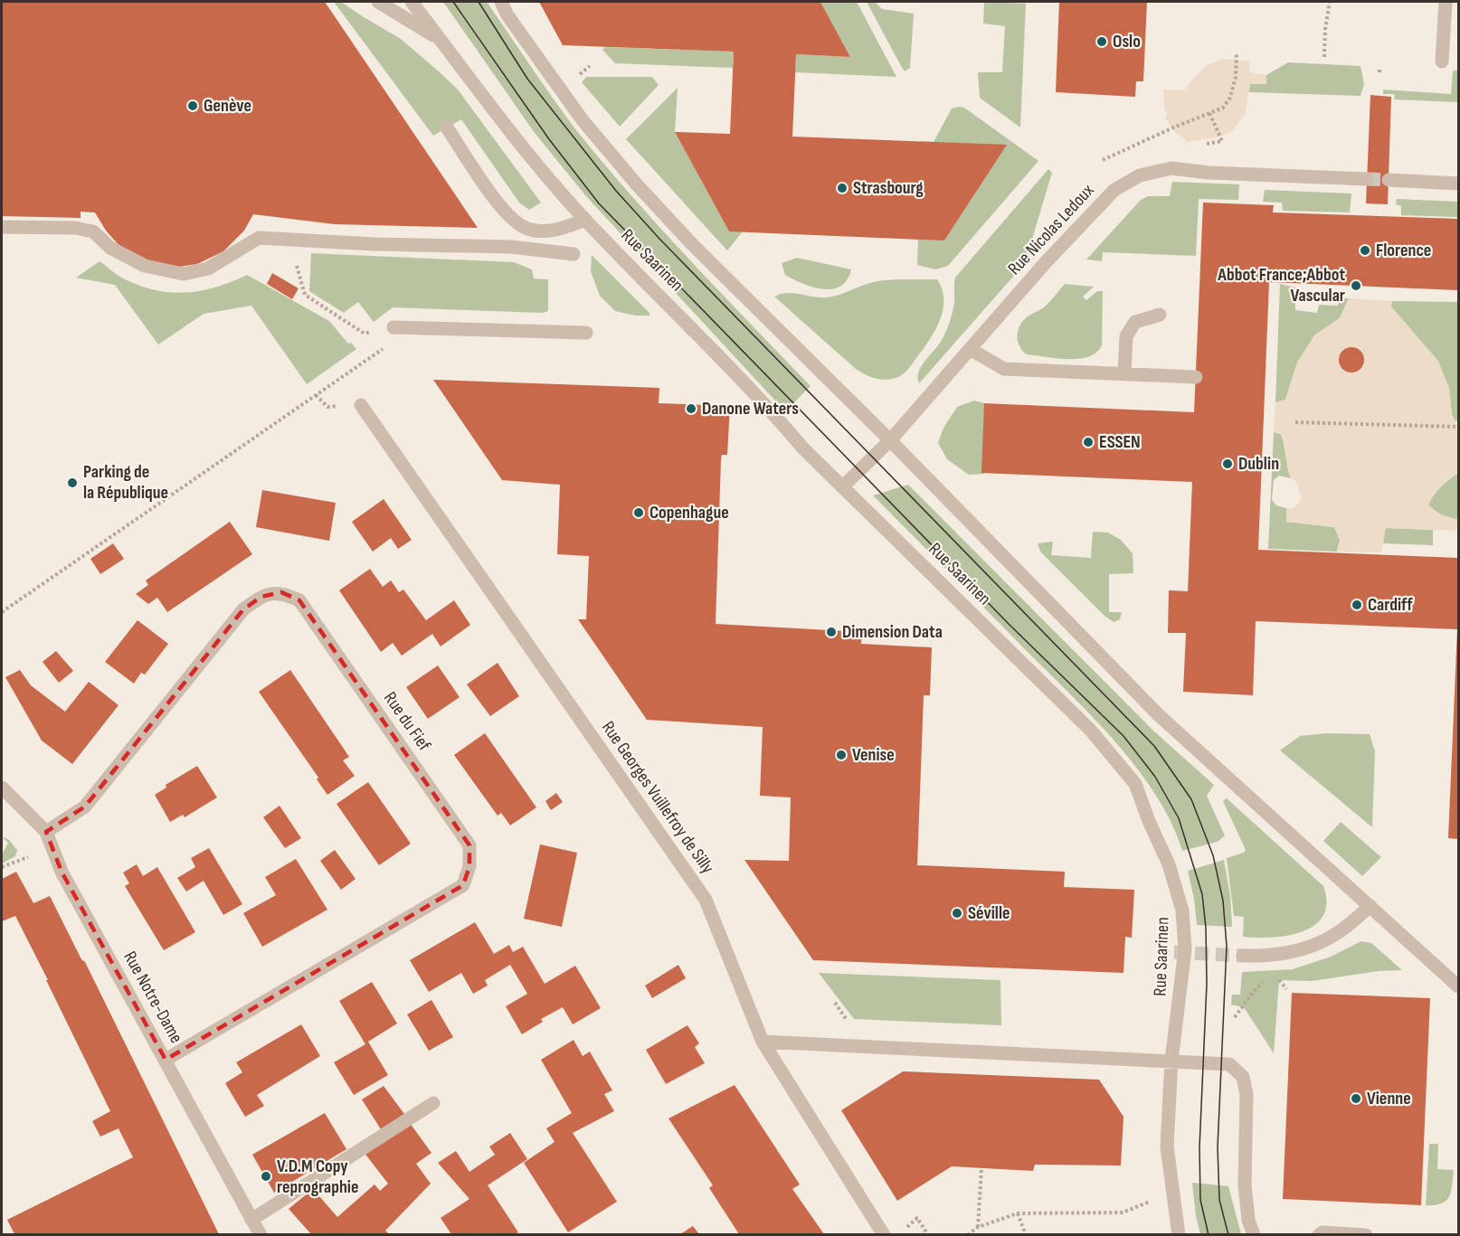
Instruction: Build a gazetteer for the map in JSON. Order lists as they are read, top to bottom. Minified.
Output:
{"streets":{"street":["Rue Nicolas Ledoux","Rue Saarinen","Rue du Fief","Rue Georges Vuillefroy de Silly","Rue Notre-Dame"]},"crossings":[["Rue Nicolas Ledoux","Rue Saarinen"],["Rue du Fief","Rue Notre-Dame"]],"places":["Oslo","Genève","Strasbourg","Florence","Abbot France;Abbot Vascular","Danone Waters","ESSEN","Dublin","Parking de la République","Copenhague","Cardiff","Dimension Data","Venise","Séville","Vienne","V.D.M Copy reprographie"]}
